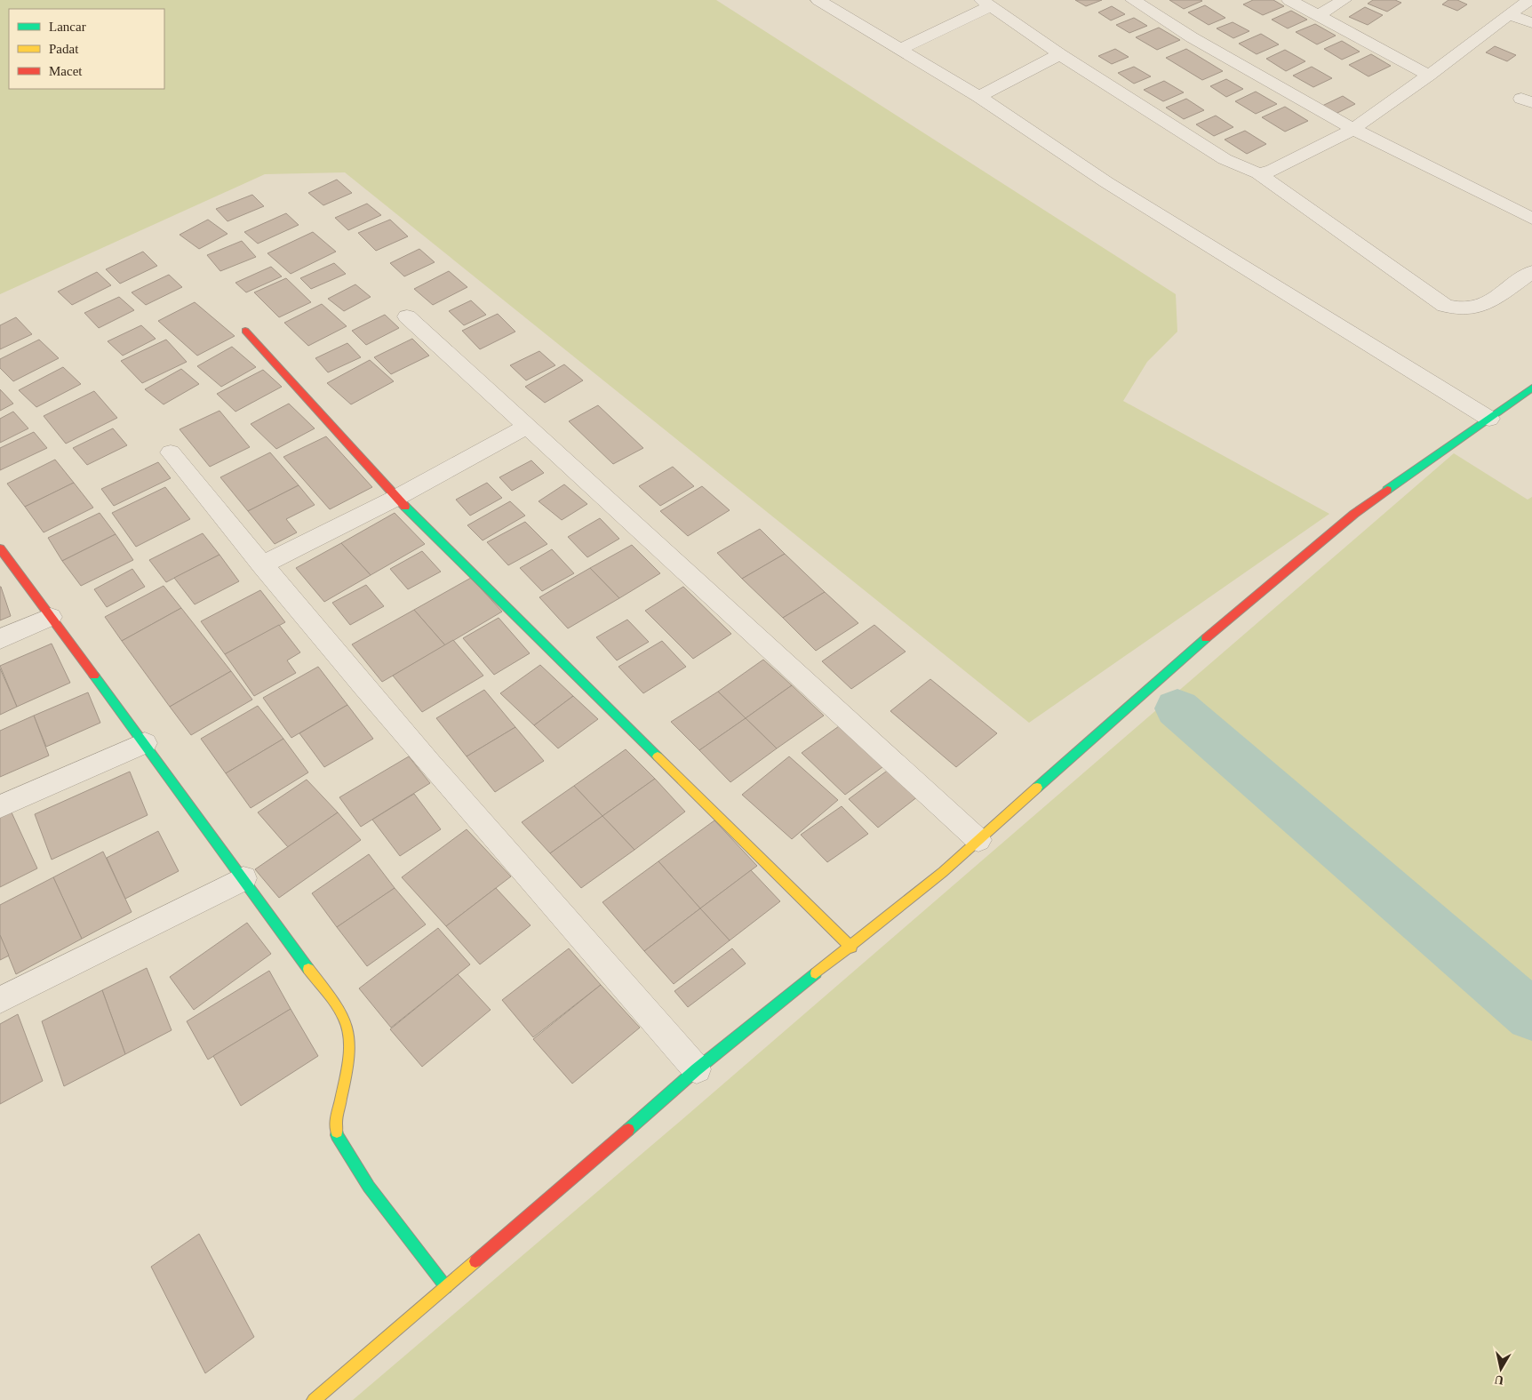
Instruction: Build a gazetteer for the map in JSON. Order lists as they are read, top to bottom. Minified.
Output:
{"legend":["Lancar","Padat","Macet"],"north":"bottom"}
